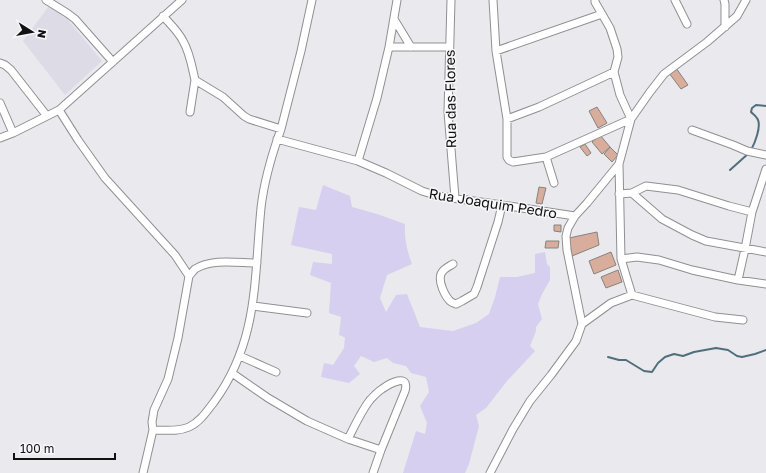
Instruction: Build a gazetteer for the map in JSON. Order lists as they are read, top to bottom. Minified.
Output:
{"streets":{"street":["Rua das Flores","Rua Joaquim Pedro"]},"crossings":[["Rua das Flores","Rua Joaquim Pedro"]],"scale_bar":"100 m","north":"right"}
